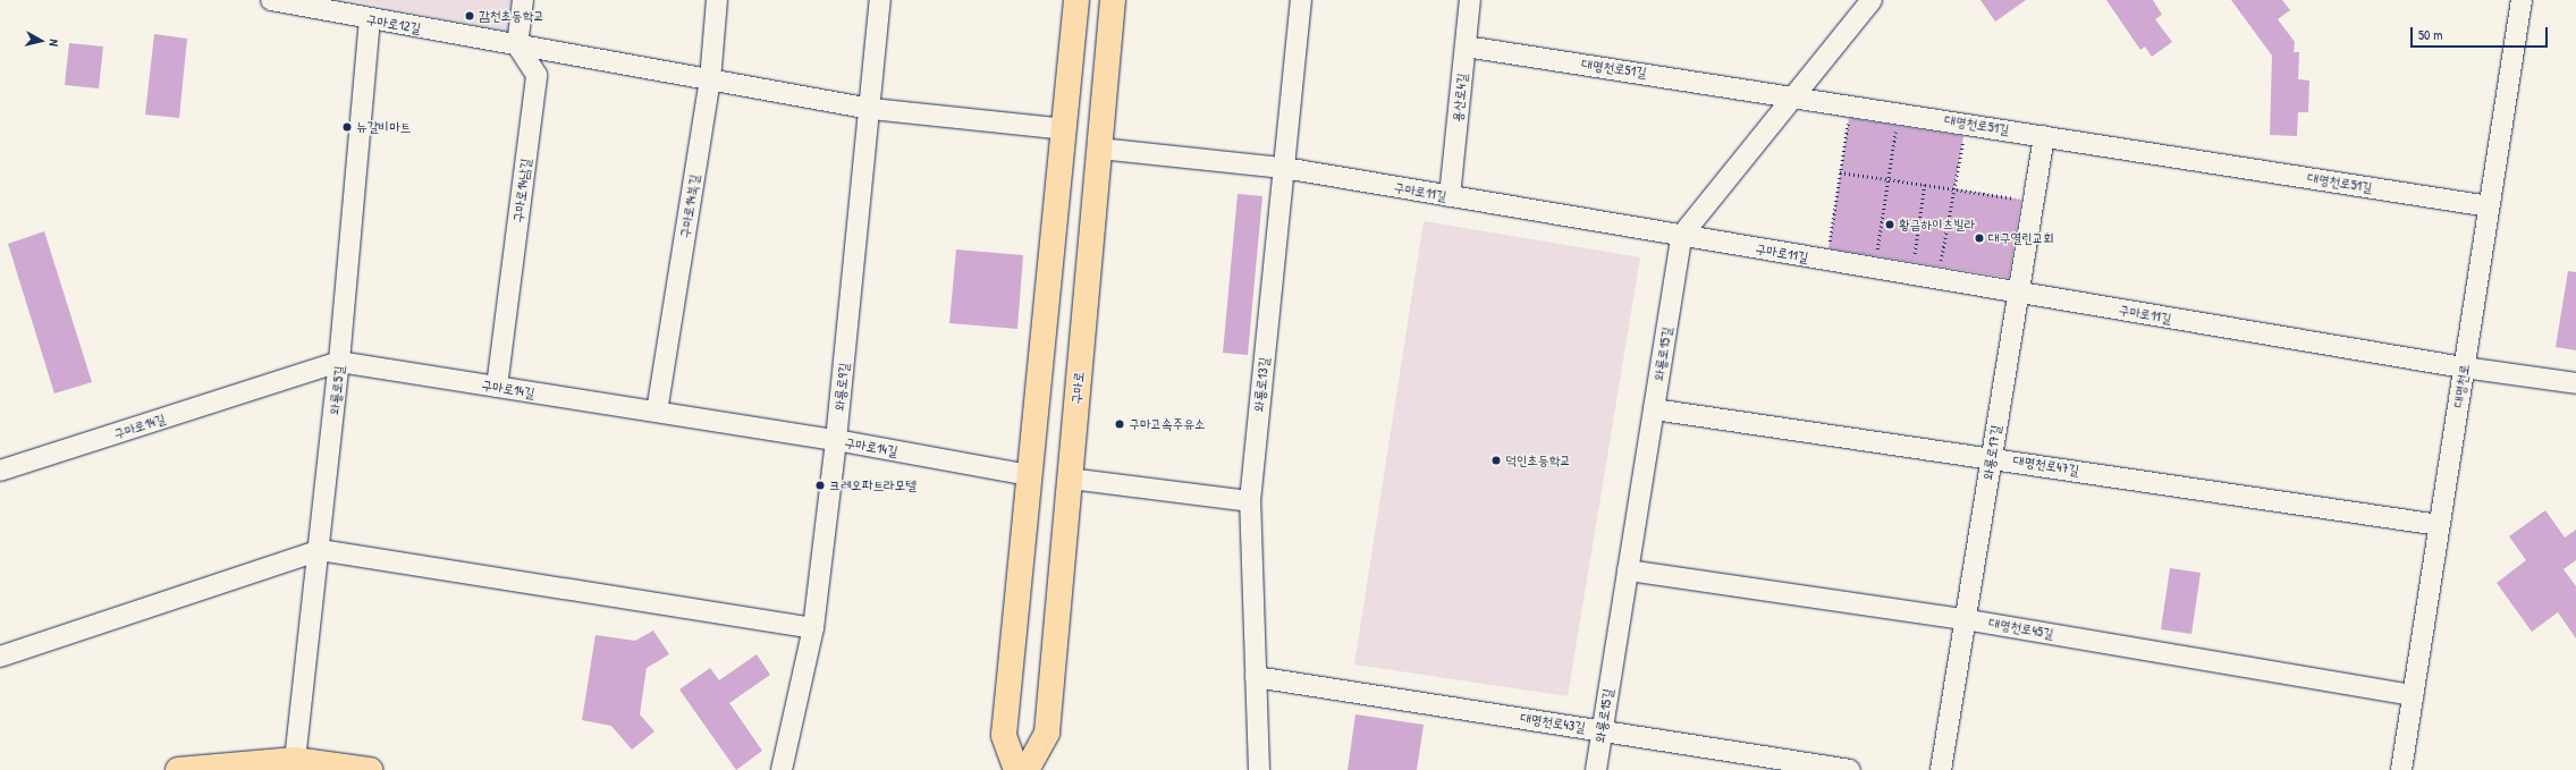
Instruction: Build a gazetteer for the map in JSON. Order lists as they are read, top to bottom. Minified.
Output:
{"streets":{"main road":["구마로"],"street":["구마로12길","대명천로51길","용산로4길","구마로14남길","구마로11길","구마로14북길","와룡로15길","와룡로13길","대명천로","와룡로9길","구마로14길","와룡로5길","와룡로17길","대명천로47길","대명천로45길","대명천로43길"]},"crossings":[["구마로12길","구마로14남길"],["구마로12길","구마로14북길"],["구마로12길","와룡로9길"],["구마로12길","와룡로5길"],["대명천로51길","용산로4길"],["대명천로51길","와룡로15길"],["대명천로51길","대명천로"],["대명천로51길","와룡로17길"],["용산로4길","구마로11길"],["구마로14남길","구마로14길"],["구마로11길","와룡로15길"],["구마로11길","와룡로13길"],["구마로11길","대명천로"],["구마로11길","구마로"],["구마로11길","와룡로17길"],["구마로14북길","구마로14길"],["와룡로15길","대명천로47길"],["와룡로15길","대명천로45길"],["와룡로15길","대명천로43길"],["와룡로13길","대명천로43길"],["대명천로","대명천로47길"],["대명천로","대명천로45길"],["와룡로9길","구마로14길"],["구마로14길","와룡로5길"],["와룡로17길","대명천로47길"],["와룡로17길","대명천로45길"]],"places":["감천초등학교","뉴갈비마트","황금하이츠빌라","대구열린교회","구마고속주유소","덕인초등학교","크레오파트라모텔"],"scale_bar":"50 m","north":"right"}
